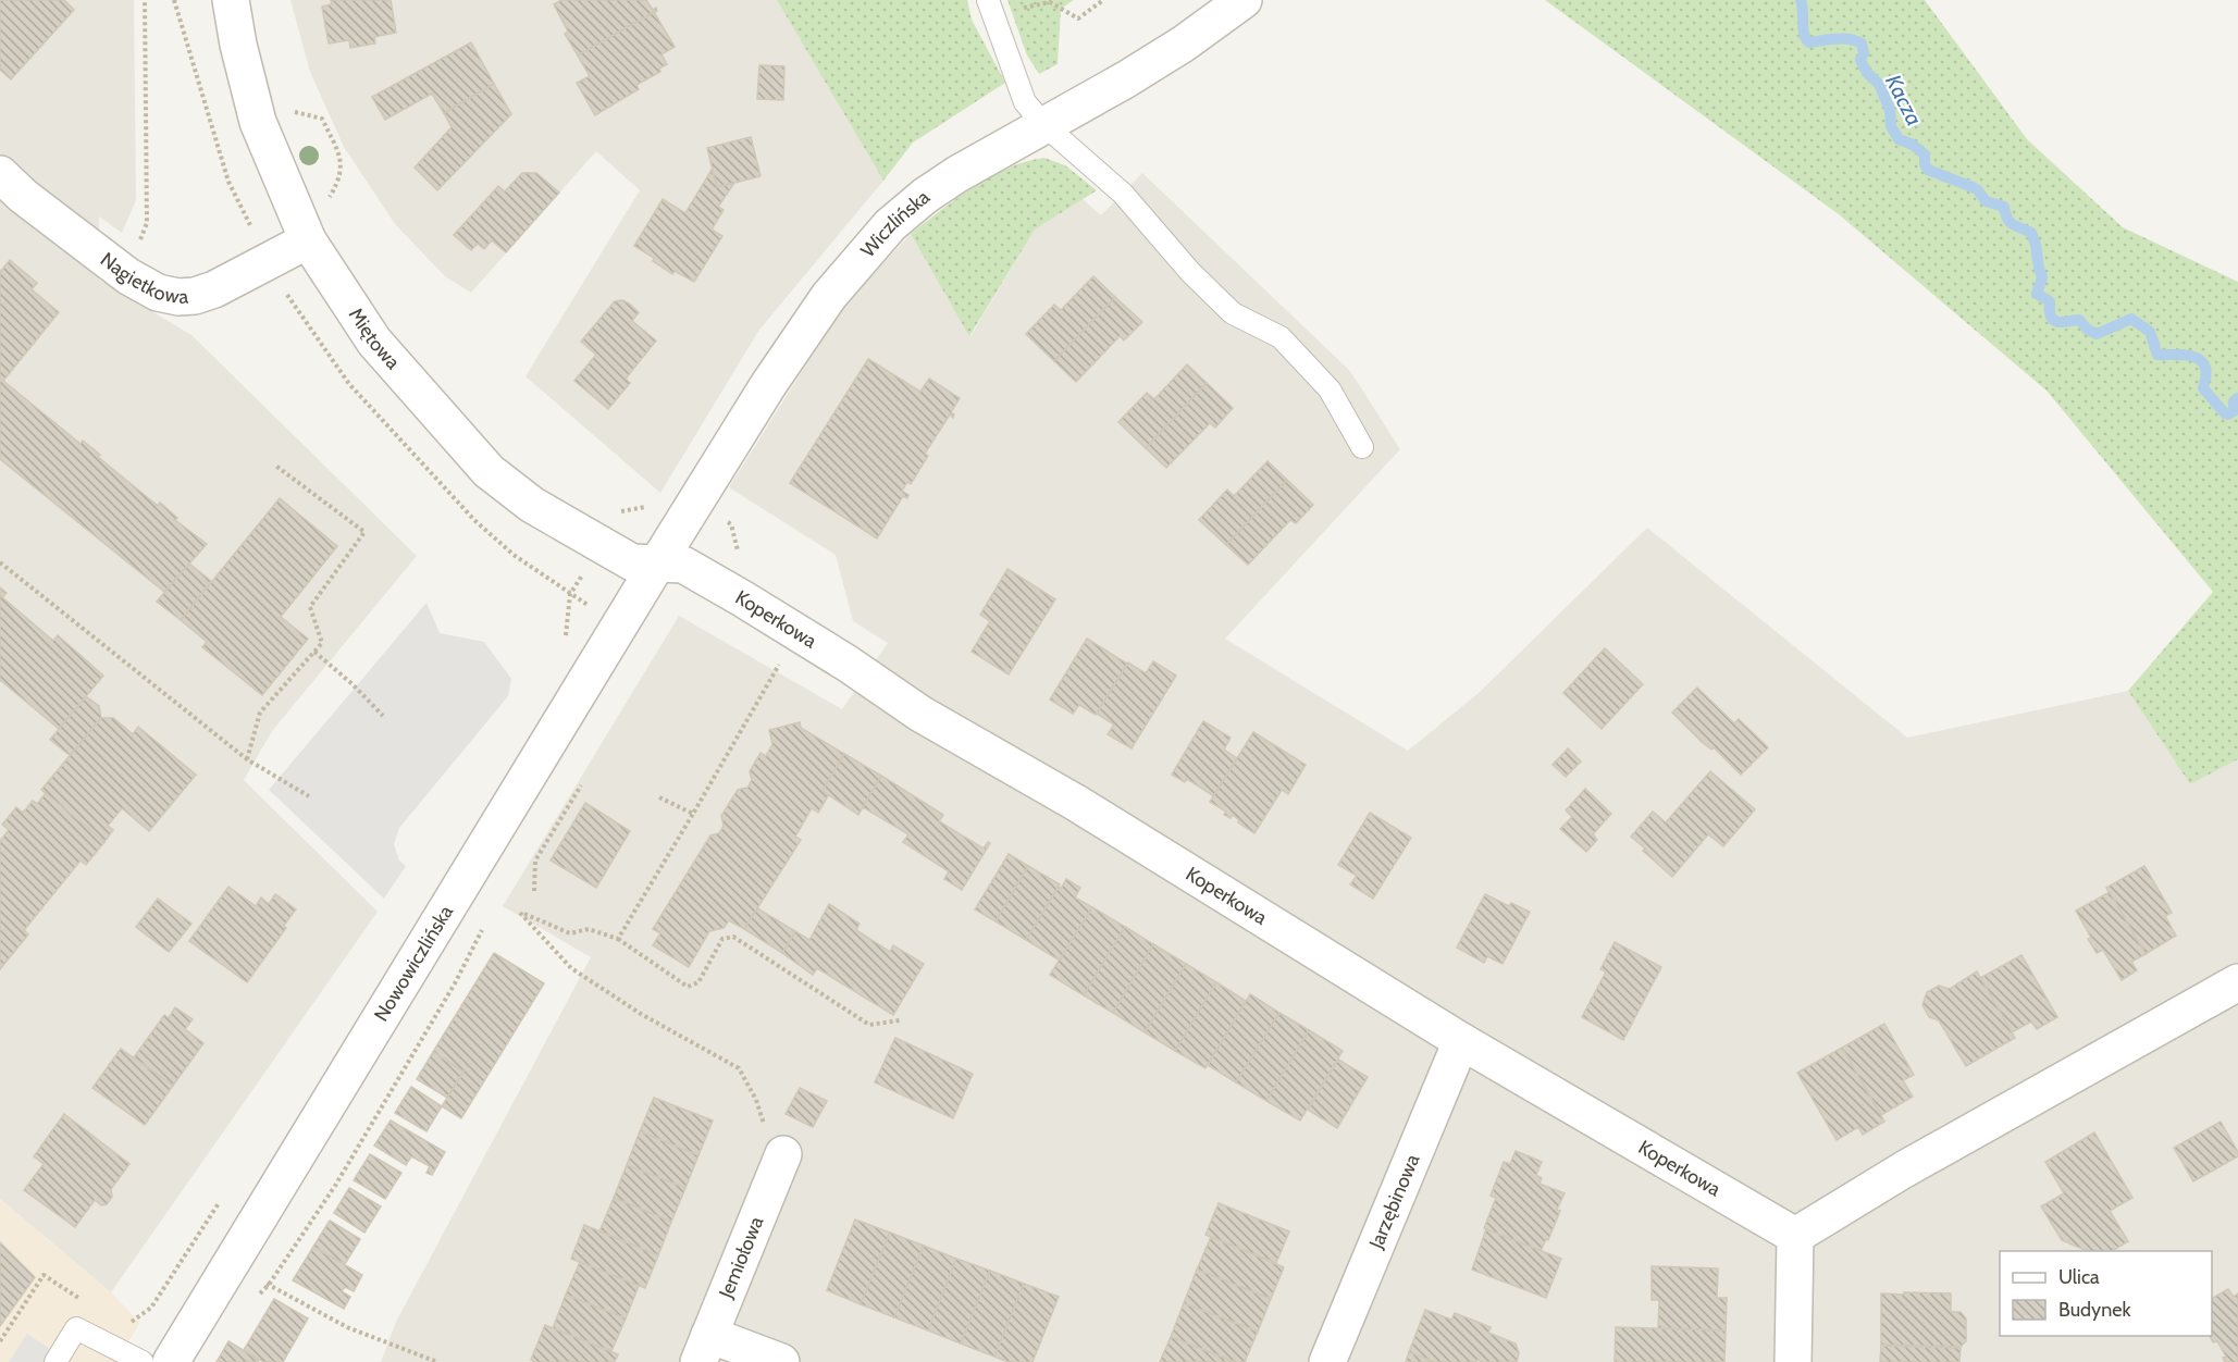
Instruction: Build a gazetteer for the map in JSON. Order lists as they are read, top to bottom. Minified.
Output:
{"streets":{"street":["Wiczlińska","Nagietkowa","Miętowa","Koperkowa","Nowowiczlińska","Jarzębinowa","Jemiołowa"]},"crossings":[["Wiczlińska","Miętowa"],["Wiczlińska","Koperkowa"],["Wiczlińska","Nowowiczlińska"],["Nagietkowa","Miętowa"],["Miętowa","Koperkowa"],["Miętowa","Nowowiczlińska"],["Koperkowa","Nowowiczlińska"],["Koperkowa","Jarzębinowa"]],"water":["Kacza"],"legend":["Ulica","Budynek"]}
